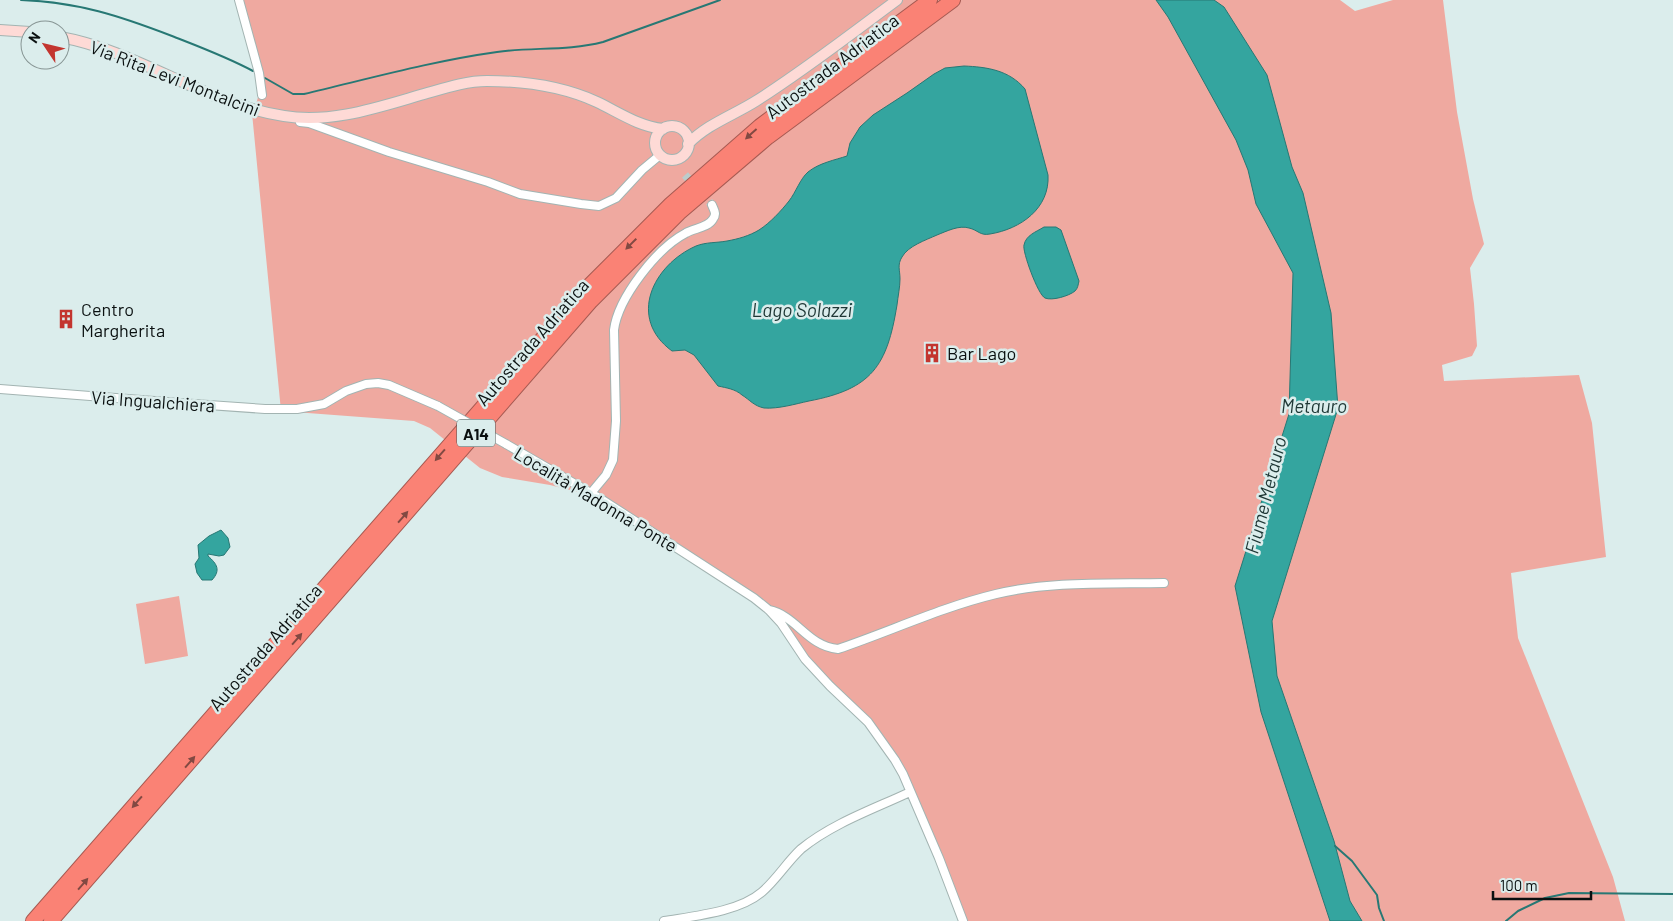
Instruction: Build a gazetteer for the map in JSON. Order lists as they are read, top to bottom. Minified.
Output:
{"streets":{"highway":["Autostrada Adriatica","A14"],"main road":["Via Rita Levi Montalcini"],"street":["Via Ingualchiera","Località Madonna Ponte"]},"crossings":[["Via Ingualchiera","Località Madonna Ponte"]],"water":["Lago Solazzi","Metauro","Fiume Metauro"],"places":{"building":["Centro Margherita","Bar Lago"]},"scale_bar":"100 m","north":"top left"}
